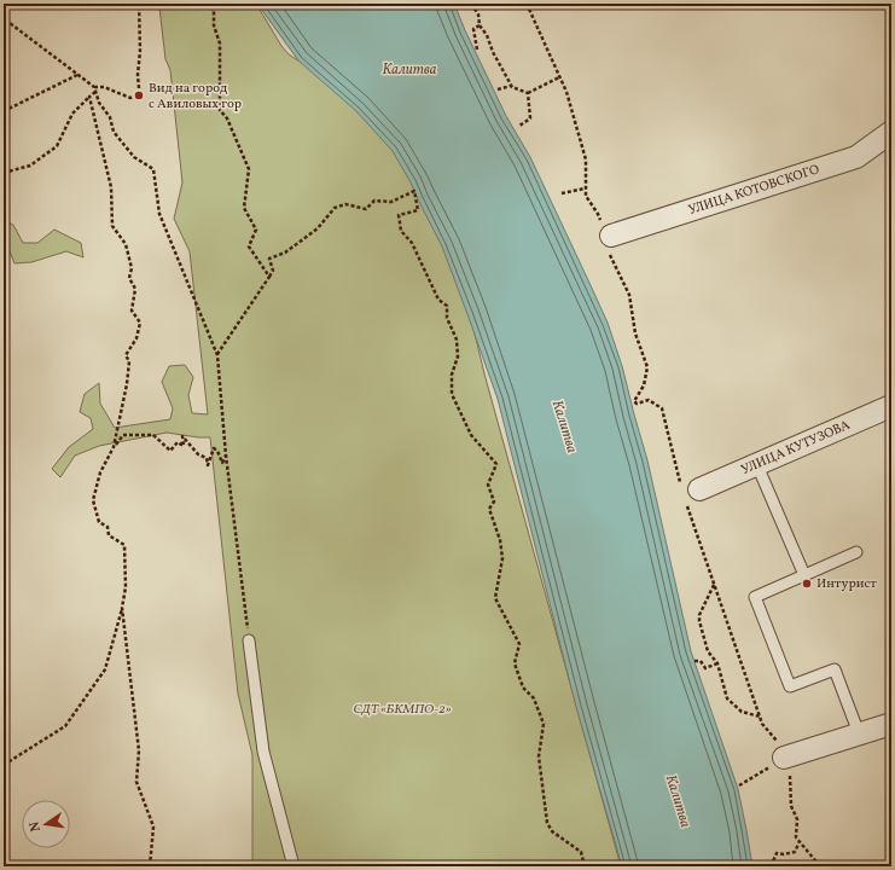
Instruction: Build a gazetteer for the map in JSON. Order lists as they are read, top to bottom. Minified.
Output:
{"streets":{"street":["УЛИЦА КОТОВСКОГО","УЛИЦА КУТУЗОВА"]},"water":["Калитва"],"parks":["СДТ «БКМПО-2»"],"places":["Вид на город с Авиловых гор","Интурист"],"north":"left"}
